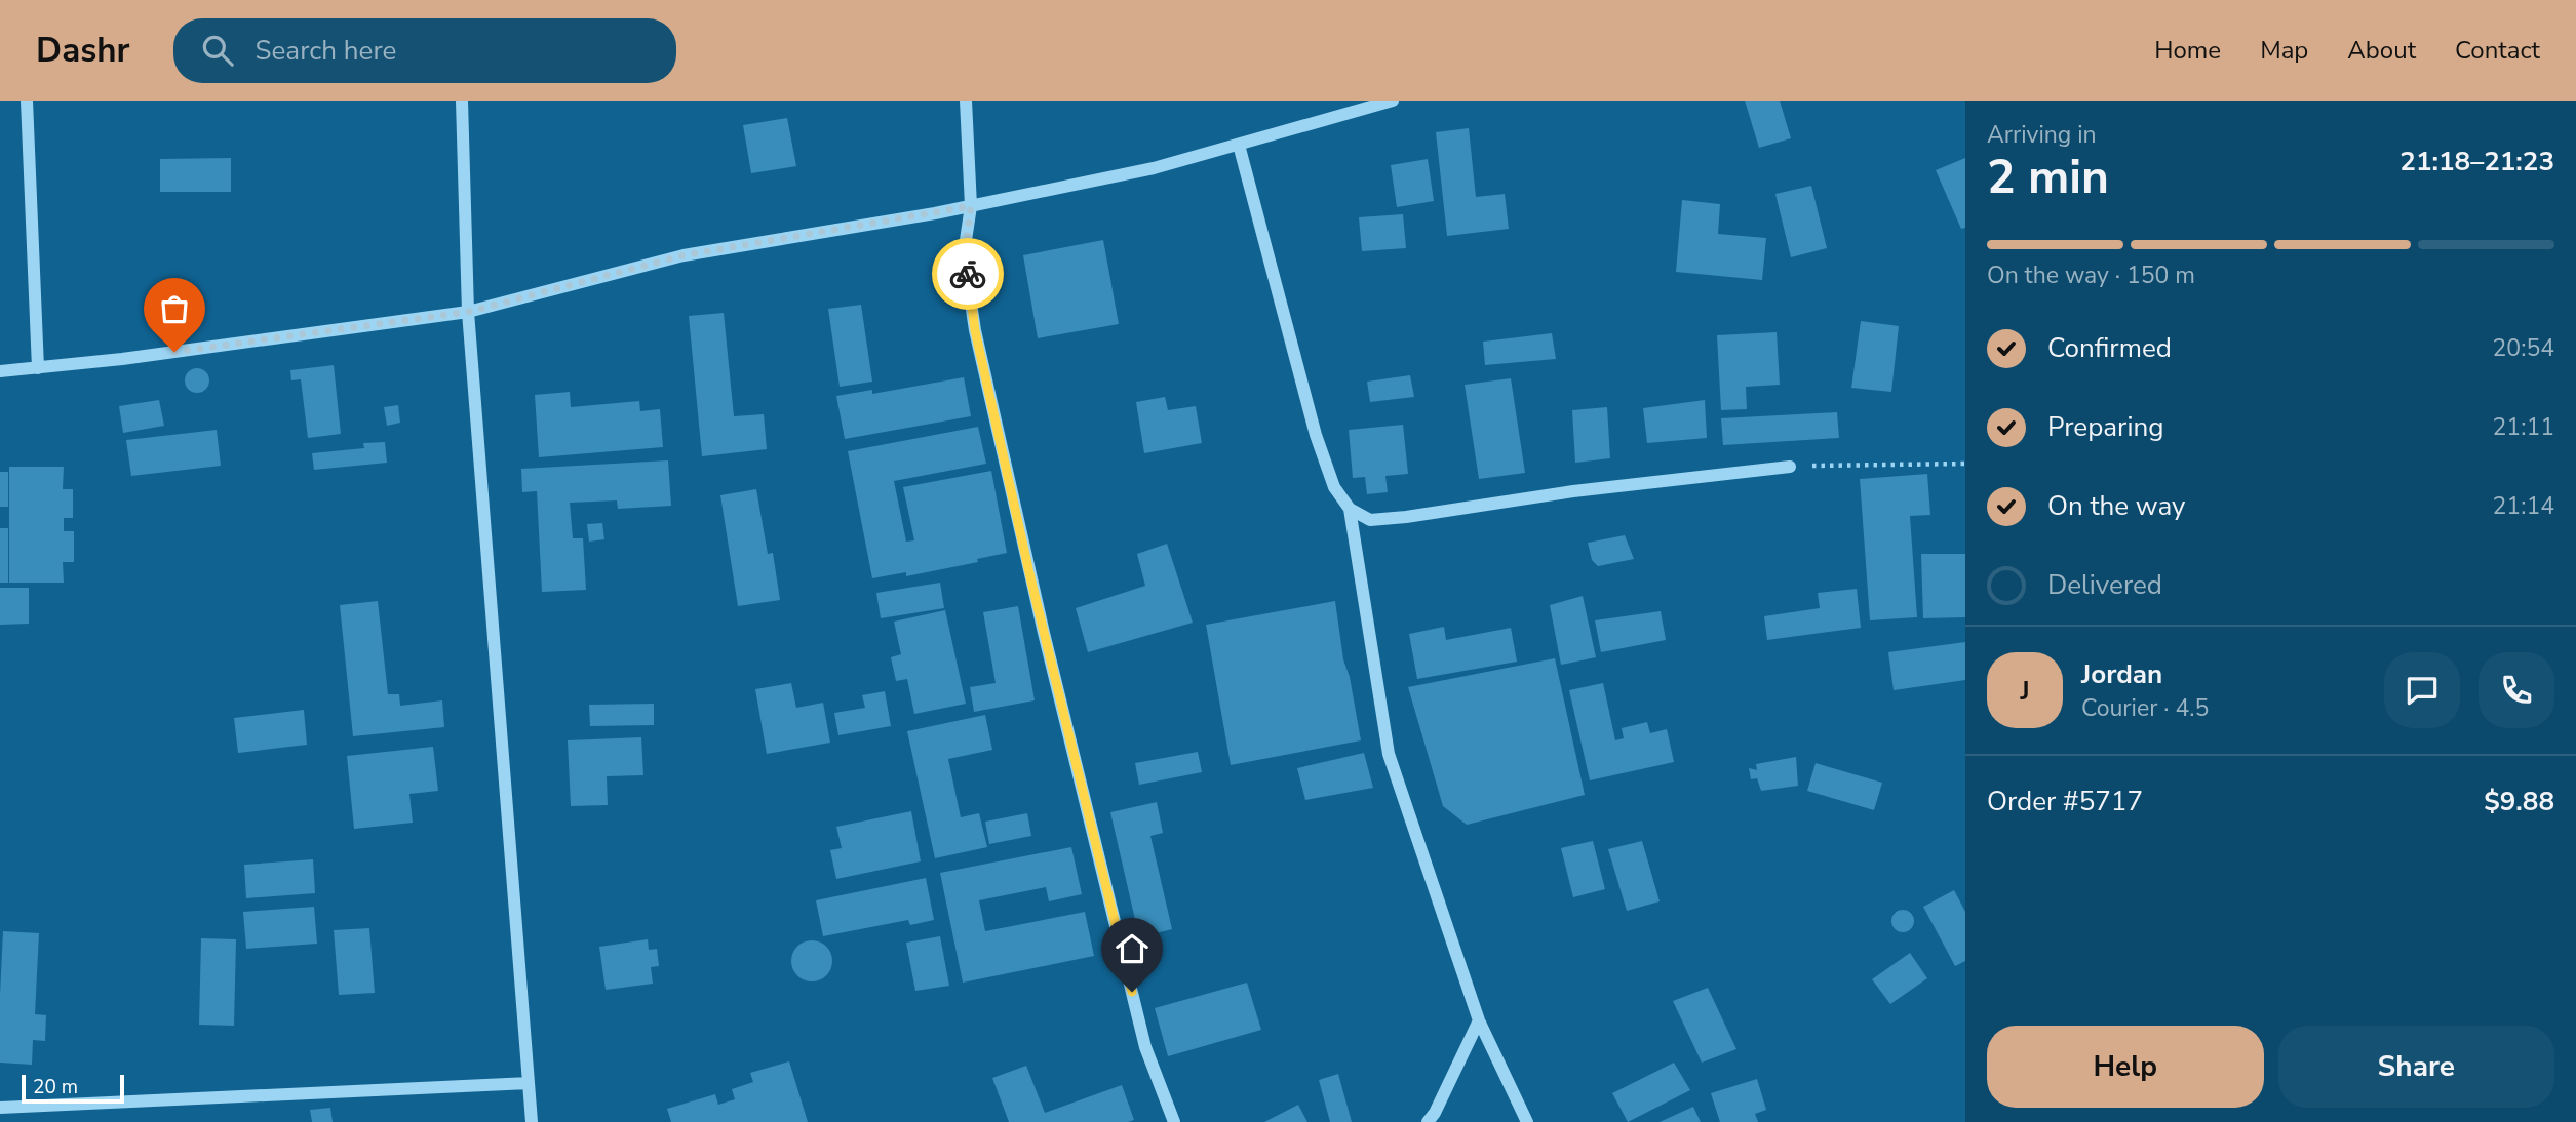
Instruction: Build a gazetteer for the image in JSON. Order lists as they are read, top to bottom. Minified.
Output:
{"scale_bar":"20 m","page":{"header":"Dashr","search":"Search here","nav":["Home","Map","About","Contact"],"heading":["2 min","Arriving in","21:18–21:23"],"panel":["Jordan","Courier · 4.5","Order #5717","$9.88"],"bar":"On the way · 150 m","list":[["Confirmed","20:54"],["Preparing","21:11"],["On the way","21:14"],"Delivered"],"round":"J","buttons":["Help","Share"],"scale":"20 m"}}
